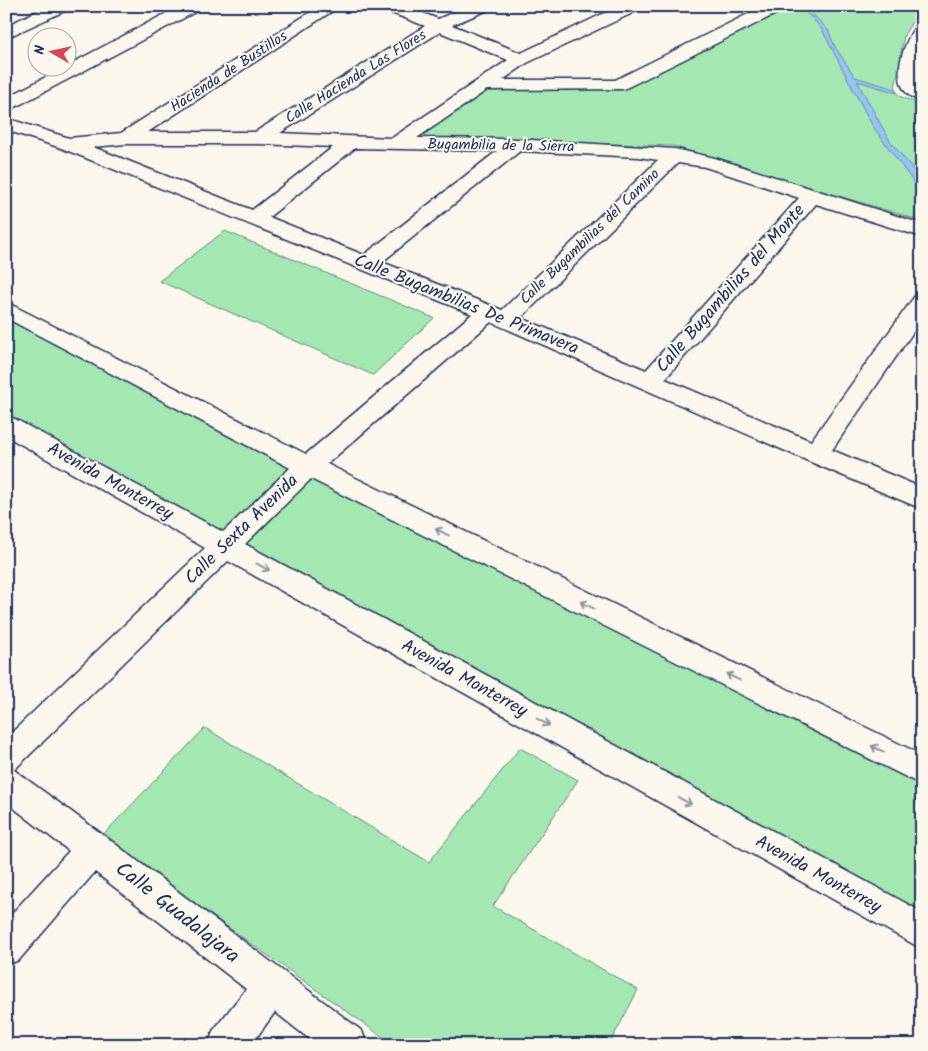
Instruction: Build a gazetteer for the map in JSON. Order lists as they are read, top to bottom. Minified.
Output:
{"streets":{"street":["Hacienda de Bustillos","Calle Hacienda Las Flores","Bugambilia de la Sierra","Calle Bugambilias del Camino","Calle Bugambilias del Monte","Calle Bugambilias De Primavera","Avenida Monterrey","Calle Sexta Avenida","Calle Guadalajara"]},"crossings":[["Hacienda de Bustillos","Bugambilia de la Sierra"],["Calle Hacienda Las Flores","Bugambilia de la Sierra"],["Bugambilia de la Sierra","Calle Bugambilias del Camino"],["Bugambilia de la Sierra","Calle Bugambilias del Monte"],["Bugambilia de la Sierra","Calle Bugambilias De Primavera"],["Calle Bugambilias del Camino","Calle Bugambilias De Primavera"],["Calle Bugambilias del Camino","Calle Sexta Avenida"],["Calle Bugambilias del Monte","Calle Bugambilias De Primavera"],["Calle Bugambilias De Primavera","Calle Sexta Avenida"],["Avenida Monterrey","Calle Sexta Avenida"]],"north":"left"}
